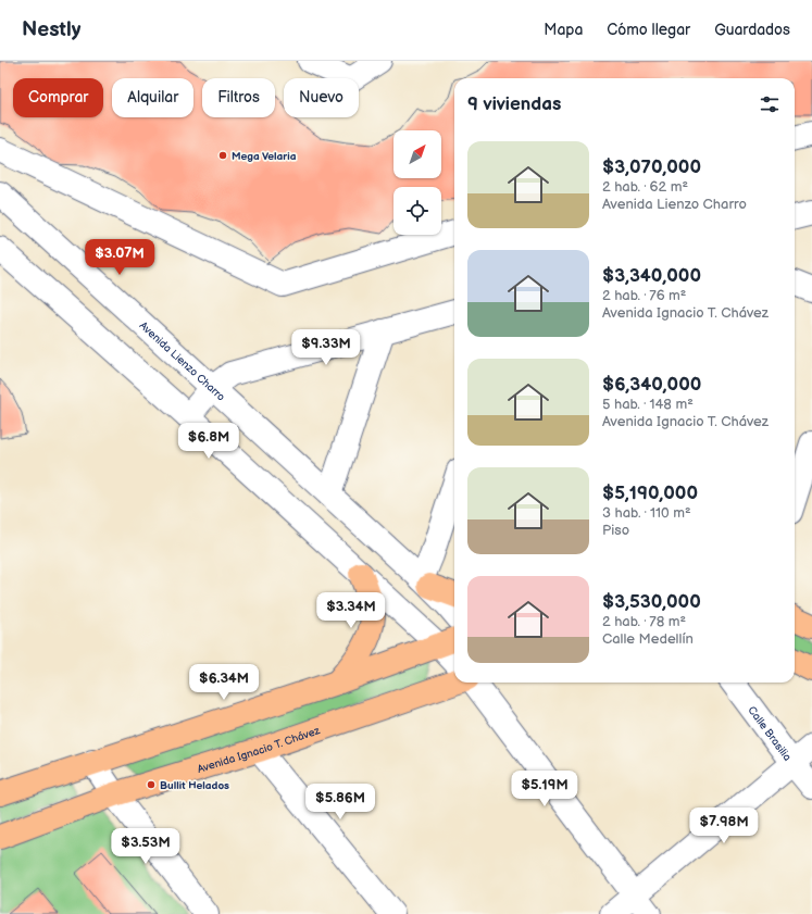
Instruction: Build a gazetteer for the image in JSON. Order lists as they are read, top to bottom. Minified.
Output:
{"streets":{"main road":["Avenida Ignacio T. Chávez"],"street":["Avenida Lienzo Charro","Calle Brasilia"]},"places":["Mega Velaria","Bullit Helados"],"north":"top right","page":{"header":"Nestly","nav":["Mapa","Cómo llegar","Guardados"],"chip":["Comprar","Alquilar","Filtros","Nuevo"],"heading":"9 viviendas","list":[{"name":"$3,070,000","note":"2 hab. · 62 m² · Avenida Lienzo Charro"},{"name":"$3,340,000","note":"2 hab. · 76 m² · Avenida Ignacio T. Chávez"},{"name":"$6,340,000","note":"5 hab. · 148 m² · Avenida Ignacio T. Chávez"},{"name":"$5,190,000","note":"3 hab. · 110 m² · Piso"},{"name":"$3,530,000","note":"2 hab. · 78 m² · Calle Medellín"}],"price":["$3.07M","$9.33M","$6.8M","$3.34M","$6.34M","$5.19M","$5.86M","$7.98M","$3.53M"]}}
